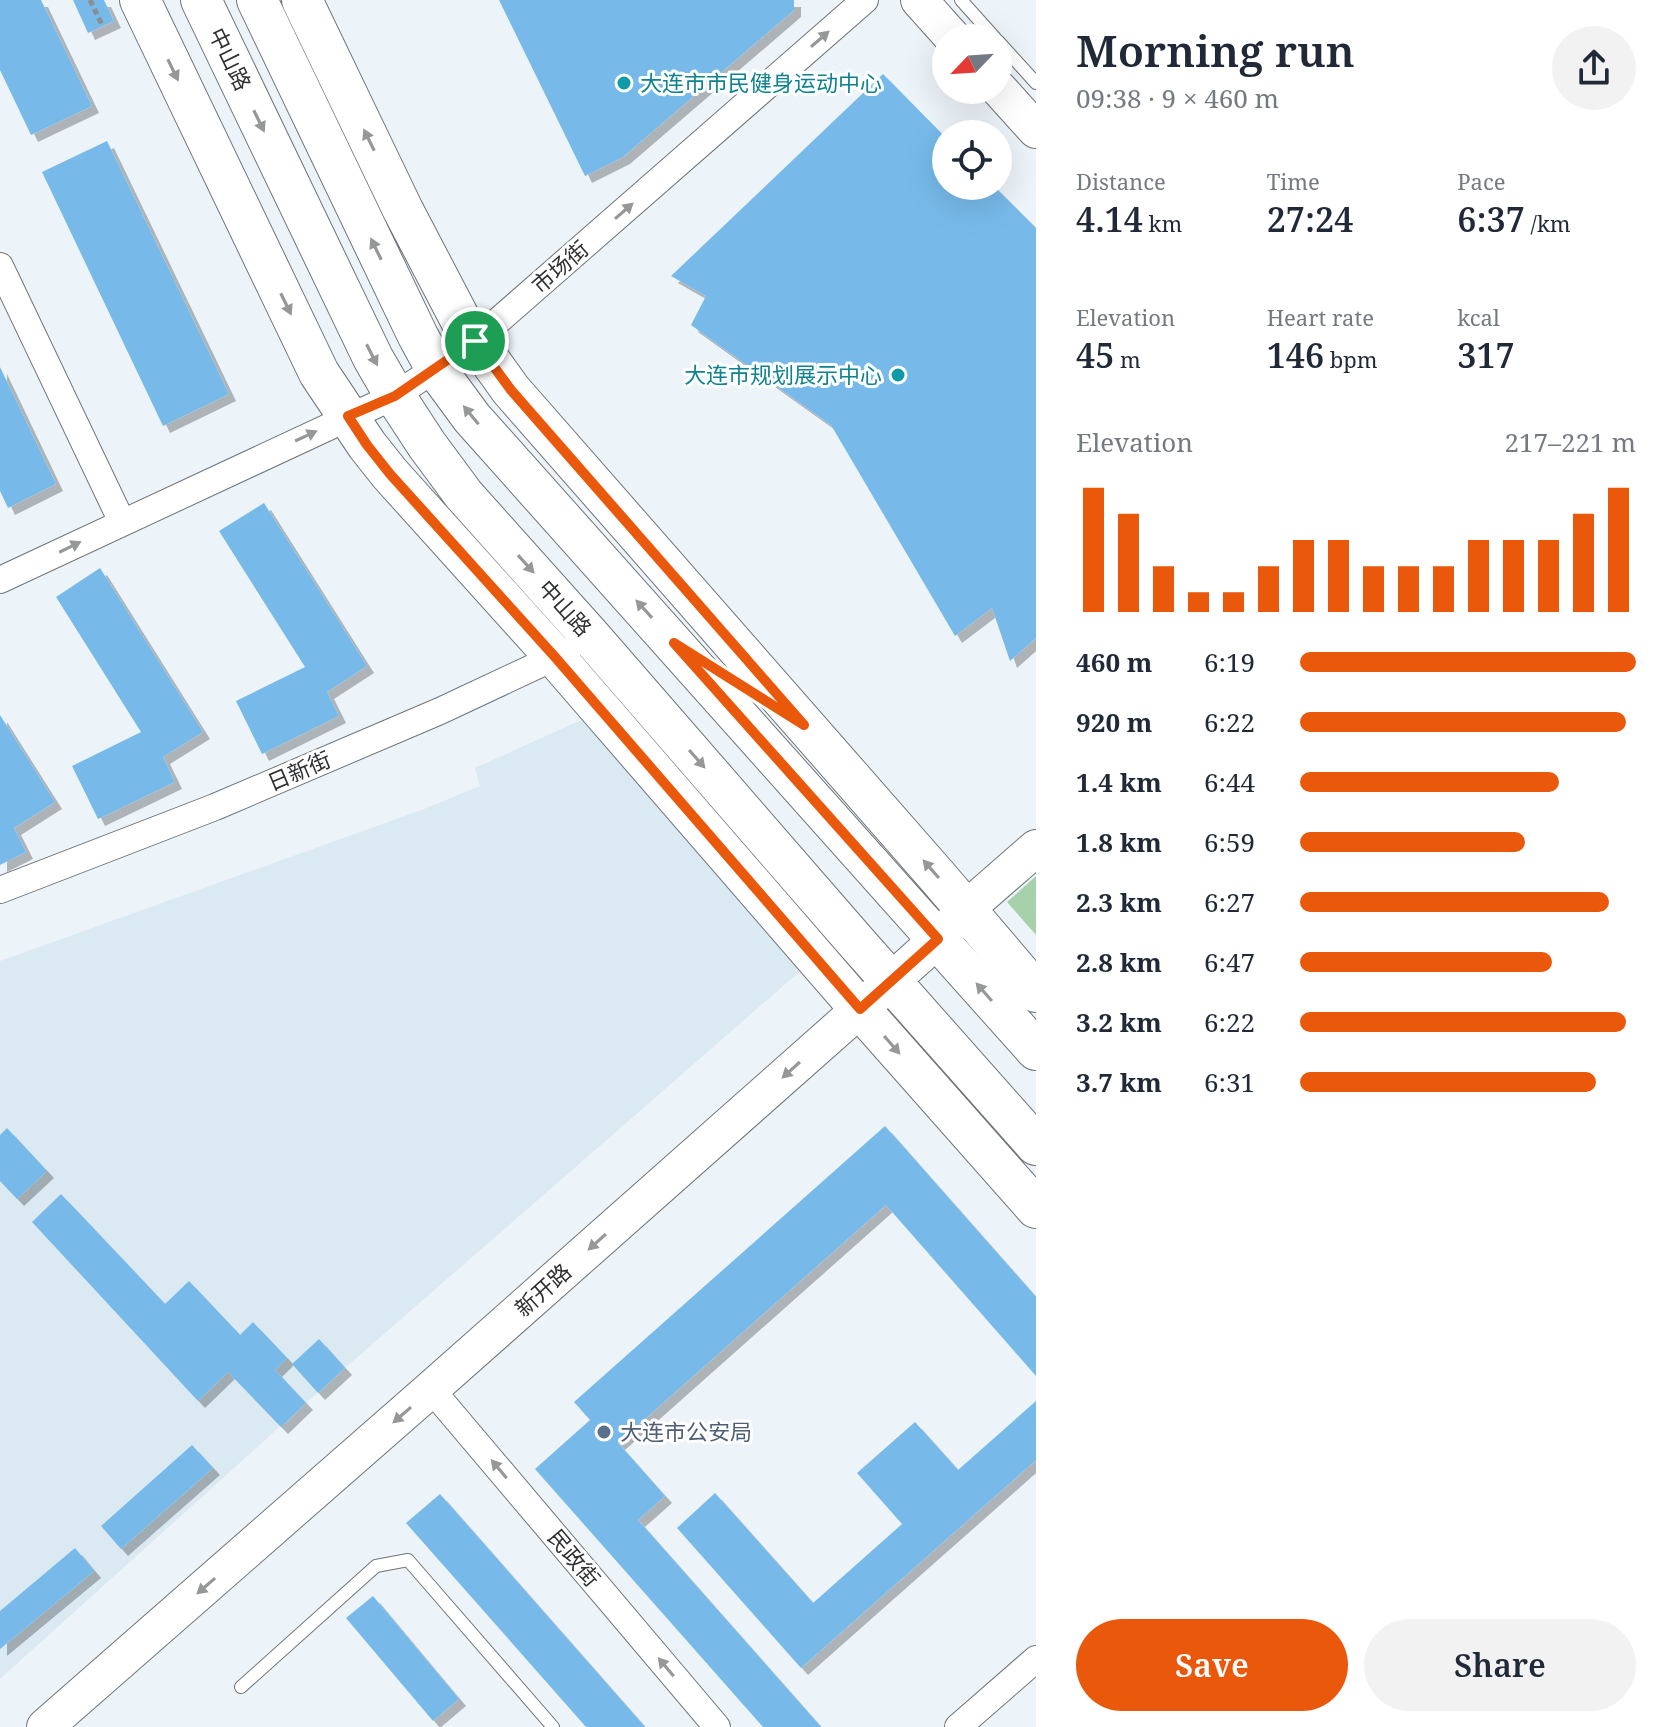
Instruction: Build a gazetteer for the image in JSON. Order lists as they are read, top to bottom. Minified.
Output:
{"streets":{"main road":["中山路","新开路"],"street":["市场街","日新街","民政街"]},"crossings":[["中山路","市场街"],["中山路","日新街"],["中山路","新开路"],["新开路","民政街"]],"one_way":["市场街","新开路","民政街"],"places":["大连市市民健身运动中心","大连市规划展示中心","大连市公安局"],"north":"bottom left","page":{"heading":["Morning run","09:38 · 9 × 460 m"],"stats":[["Distance","4.14 km"],["Time","27:24"],["Pace","6:37 /km"],["Elevation","45 m"],["Heart rate","146 bpm"],["kcal","317"]],"chart":["Elevation","217–221 m"],"list":[{"name":"460 m","note":"6:19"},{"name":"920 m","note":"6:22"},{"name":"1.4 km","note":"6:44"},{"name":"1.8 km","note":"6:59"},{"name":"2.3 km","note":"6:27"},{"name":"2.8 km","note":"6:47"},{"name":"3.2 km","note":"6:22"},{"name":"3.7 km","note":"6:31"}],"buttons":["Save","Share"]}}
